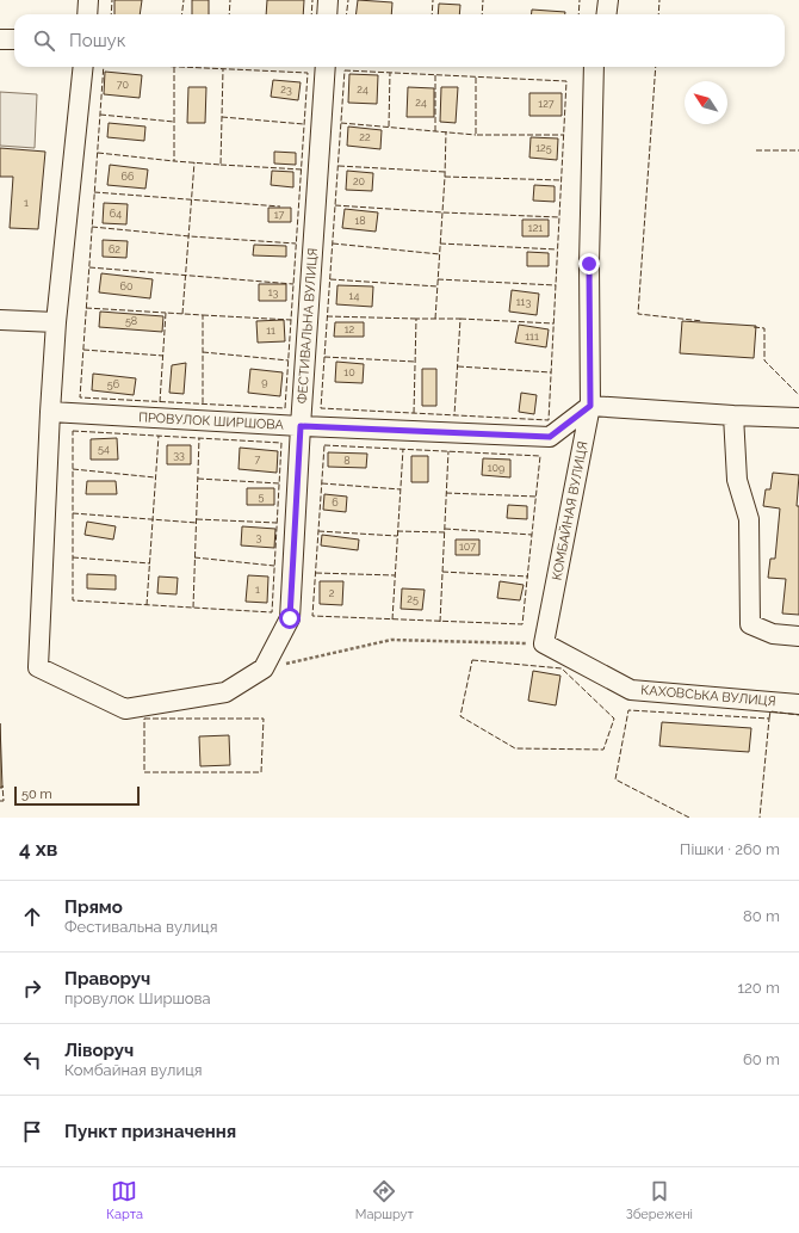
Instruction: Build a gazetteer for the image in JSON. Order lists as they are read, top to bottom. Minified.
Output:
{"streets":{"street":["ФЕСТИВАЛЬНА ВУЛИЦЯ","ПРОВУЛОК ШИРШОВА","КОМБАЙНАЯ ВУЛИЦЯ","КАХОВСЬКА ВУЛИЦЯ"]},"crossings":[["ФЕСТИВАЛЬНА ВУЛИЦЯ","ПРОВУЛОК ШИРШОВА"],["ПРОВУЛОК ШИРШОВА","КОМБАЙНАЯ ВУЛИЦЯ"],["КОМБАЙНАЯ ВУЛИЦЯ","КАХОВСЬКА ВУЛИЦЯ"]],"house_numbers":["70","23","24","24","127","22","125","66","20","1","64","17","18","121","62","60","13","14","113","58","12","11","111","10","9","56","54","33","7","8","109","5","6","3","107","1","2","25"],"scale_bar":"50 m","north":"top left","page":{"search":"Пошук","scale":"50 m","heading":["4 хв","Пішки · 260 m"],"list":[["Прямо","Фестивальна вулиця","80 m"],["Праворуч","провулок Ширшова","120 m"],["Ліворуч","Комбайная вулиця","60 m"],"Пункт призначення"],"nav":["Карта","Маршрут","Збережені"]}}
